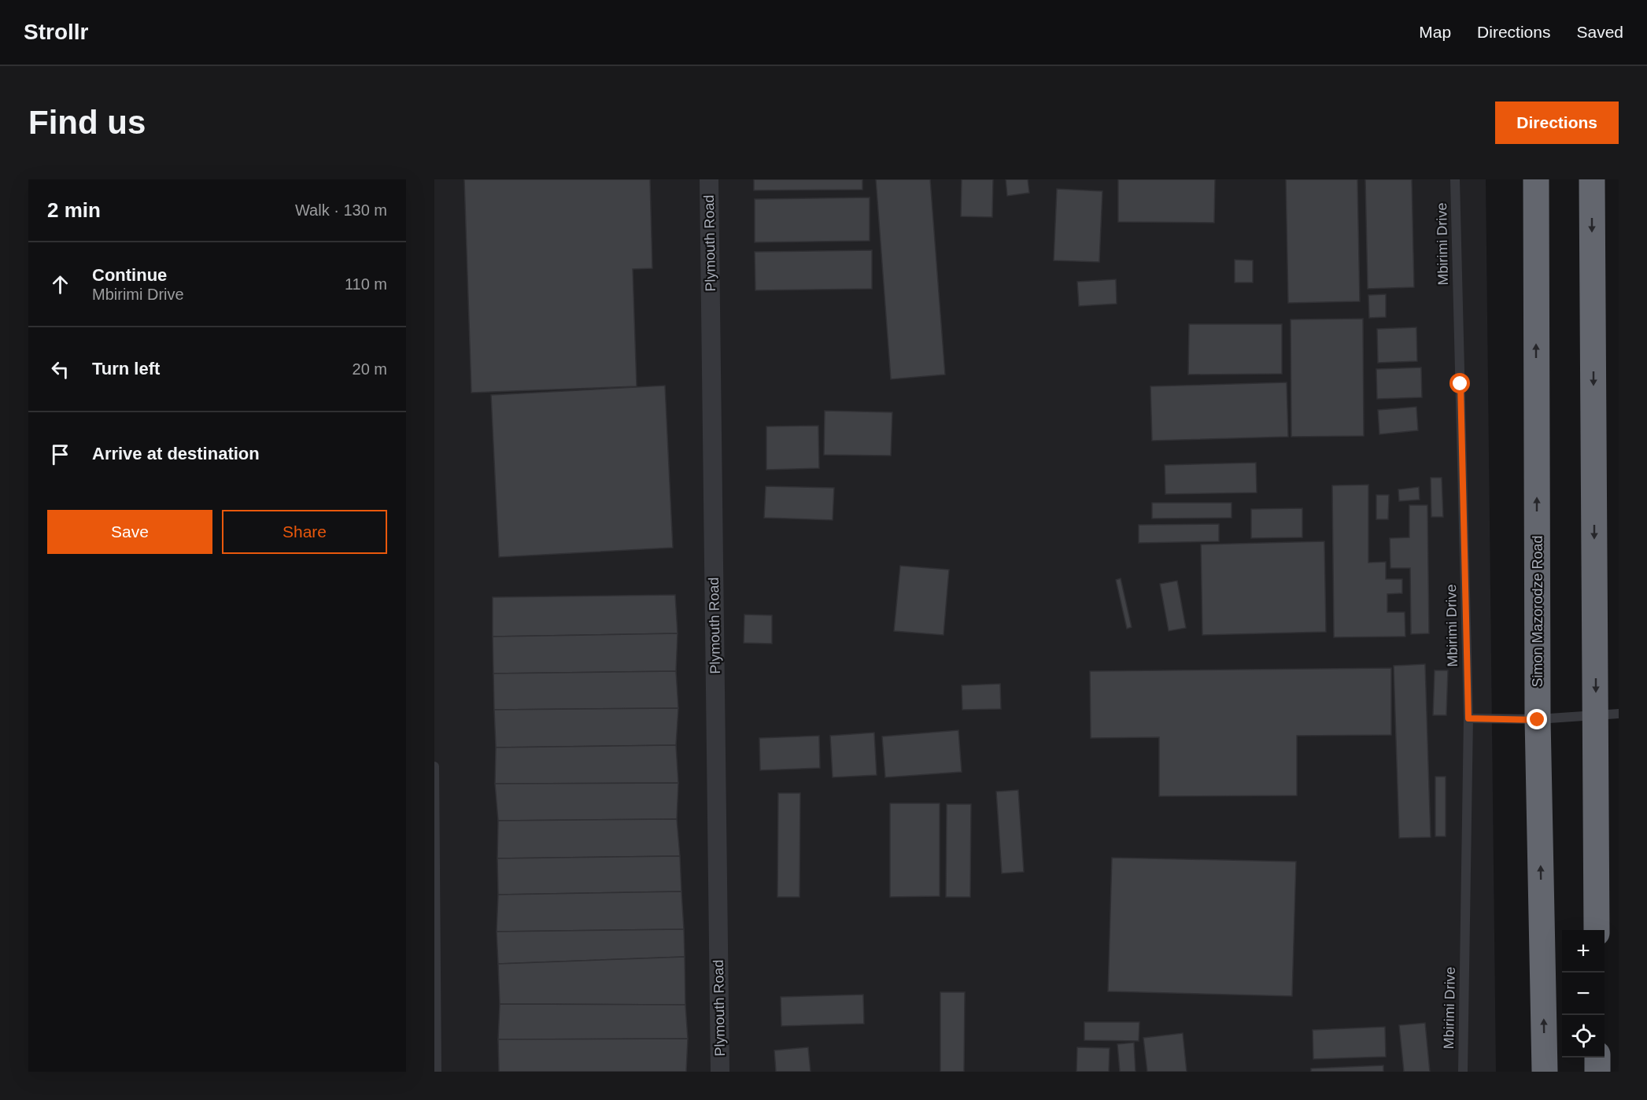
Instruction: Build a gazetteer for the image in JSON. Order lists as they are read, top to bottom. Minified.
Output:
{"streets":{"highway":["Simon Mazorodze Road"],"street":["Plymouth Road"],"lane":["Mbirimi Drive"]},"page":{"header":"Strollr","nav":["Map","Directions","Saved"],"buttons":["Directions",["Save","Share"]],"title":"Find us","heading":["2 min","Walk · 130 m"],"list":[["Continue","Mbirimi Drive","110 m"],["Turn left","20 m"],"Arrive at destination"],"map_buttons":["+","−"]}}
